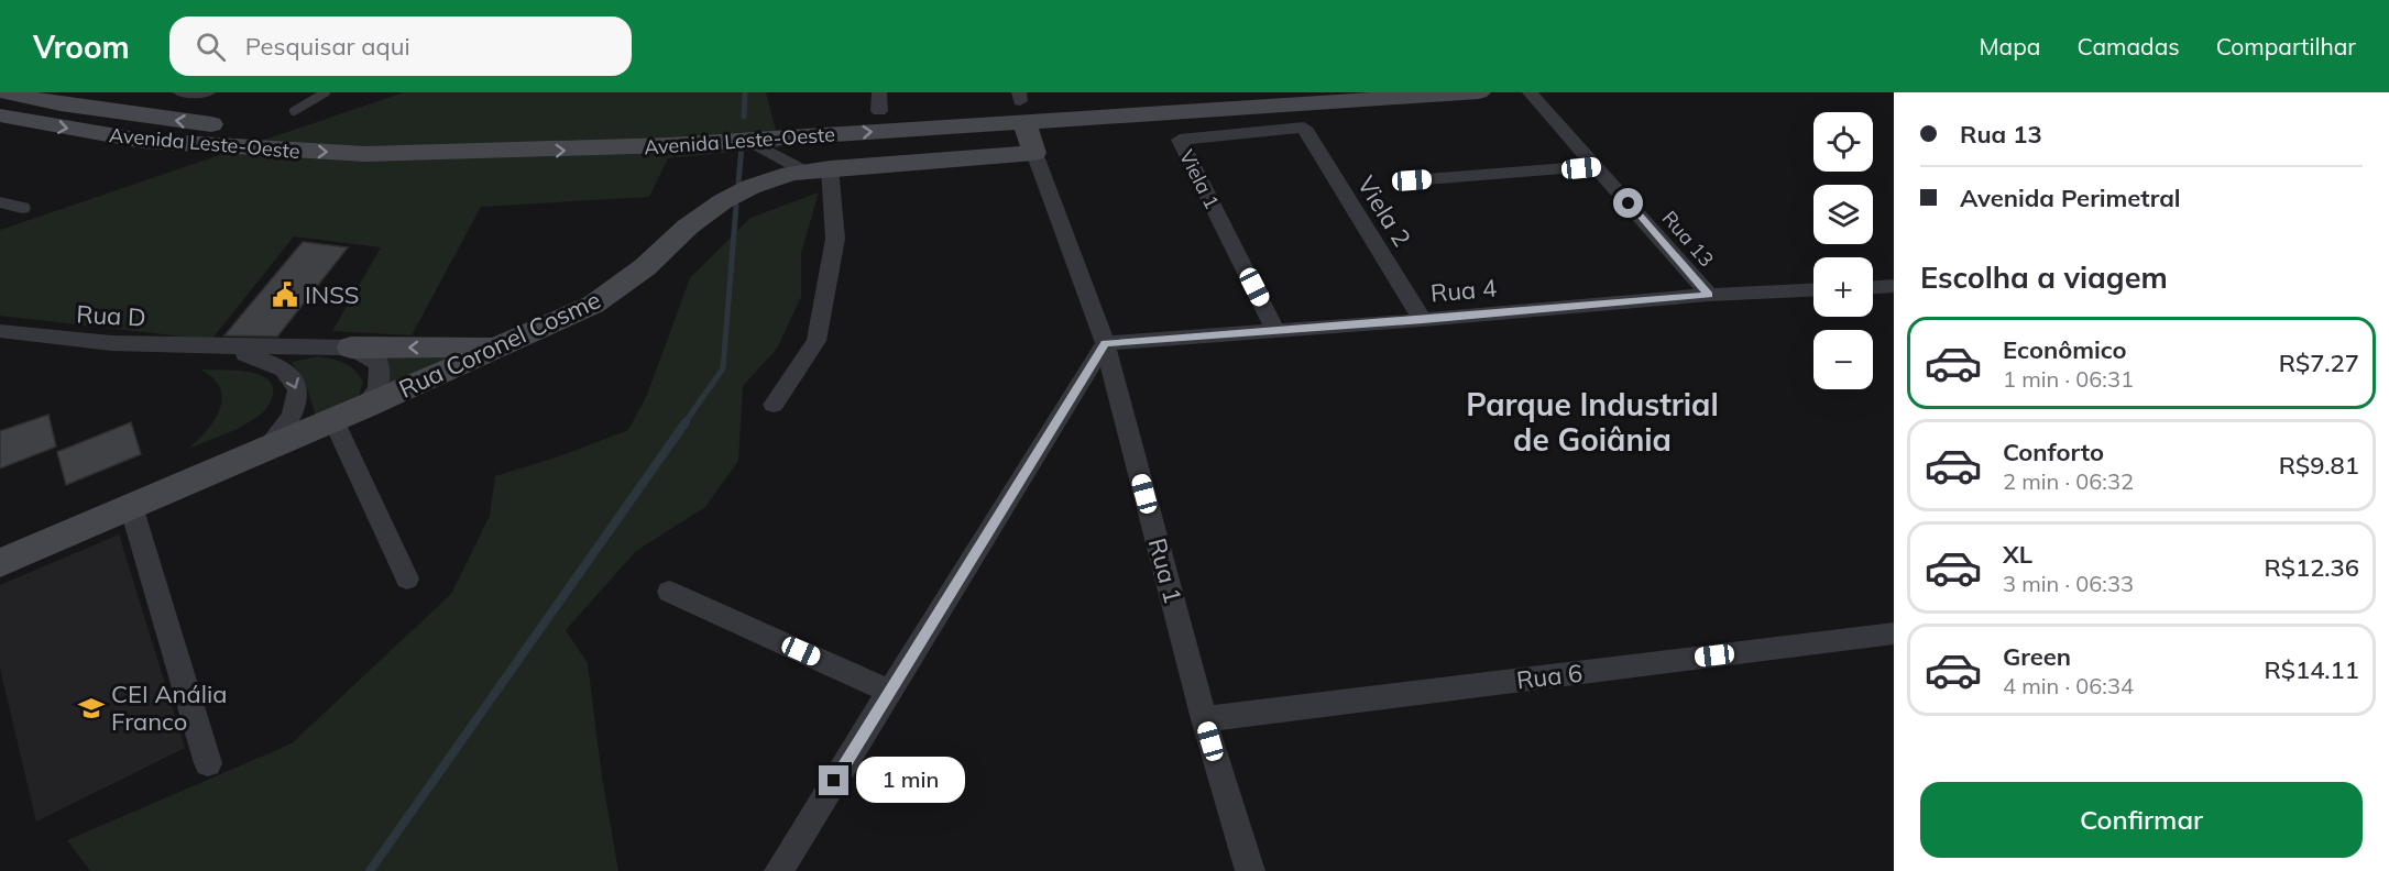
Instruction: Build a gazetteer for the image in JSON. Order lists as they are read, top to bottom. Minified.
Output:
{"streets":{"main road":["Avenida Leste-Oeste","Rua Coronel Cosme","Rua 1"],"street":["Viela 1","Viela 2","Rua 13","Rua 4","Rua D","Rua 6"]},"crossings":[["Avenida Leste-Oeste","Rua 1"],["Viela 1","Viela 2"],["Viela 1","Rua 4"],["Viela 2","Rua 4"],["Rua 13","Rua 4"],["Rua 4","Rua 1"],["Rua D","Rua Coronel Cosme"],["Rua Coronel Cosme","Rua 1"],["Rua 1","Rua 6"]],"districts":["Parque Industrial de Goiânia"],"places":{"public building":["INSS"],"school or university":["CEI Anália Franco"]},"page":{"header":"Vroom","search":"Pesquisar aqui","nav":["Mapa","Camadas","Compartilhar"],"banner":["Rua 13","Avenida Perimetral"],"map_buttons":["+","−"],"heading":"Escolha a viagem","list":[{"name":"Econômico","note":"1 min · 06:31","value":"R$7.27"},{"name":"Conforto","note":"2 min · 06:32","value":"R$9.81"},{"name":"XL","note":"3 min · 06:33","value":"R$12.36"},{"name":"Green","note":"4 min · 06:34","value":"R$14.11"}],"bubble":"1 min","buttons":"Confirmar"}}
